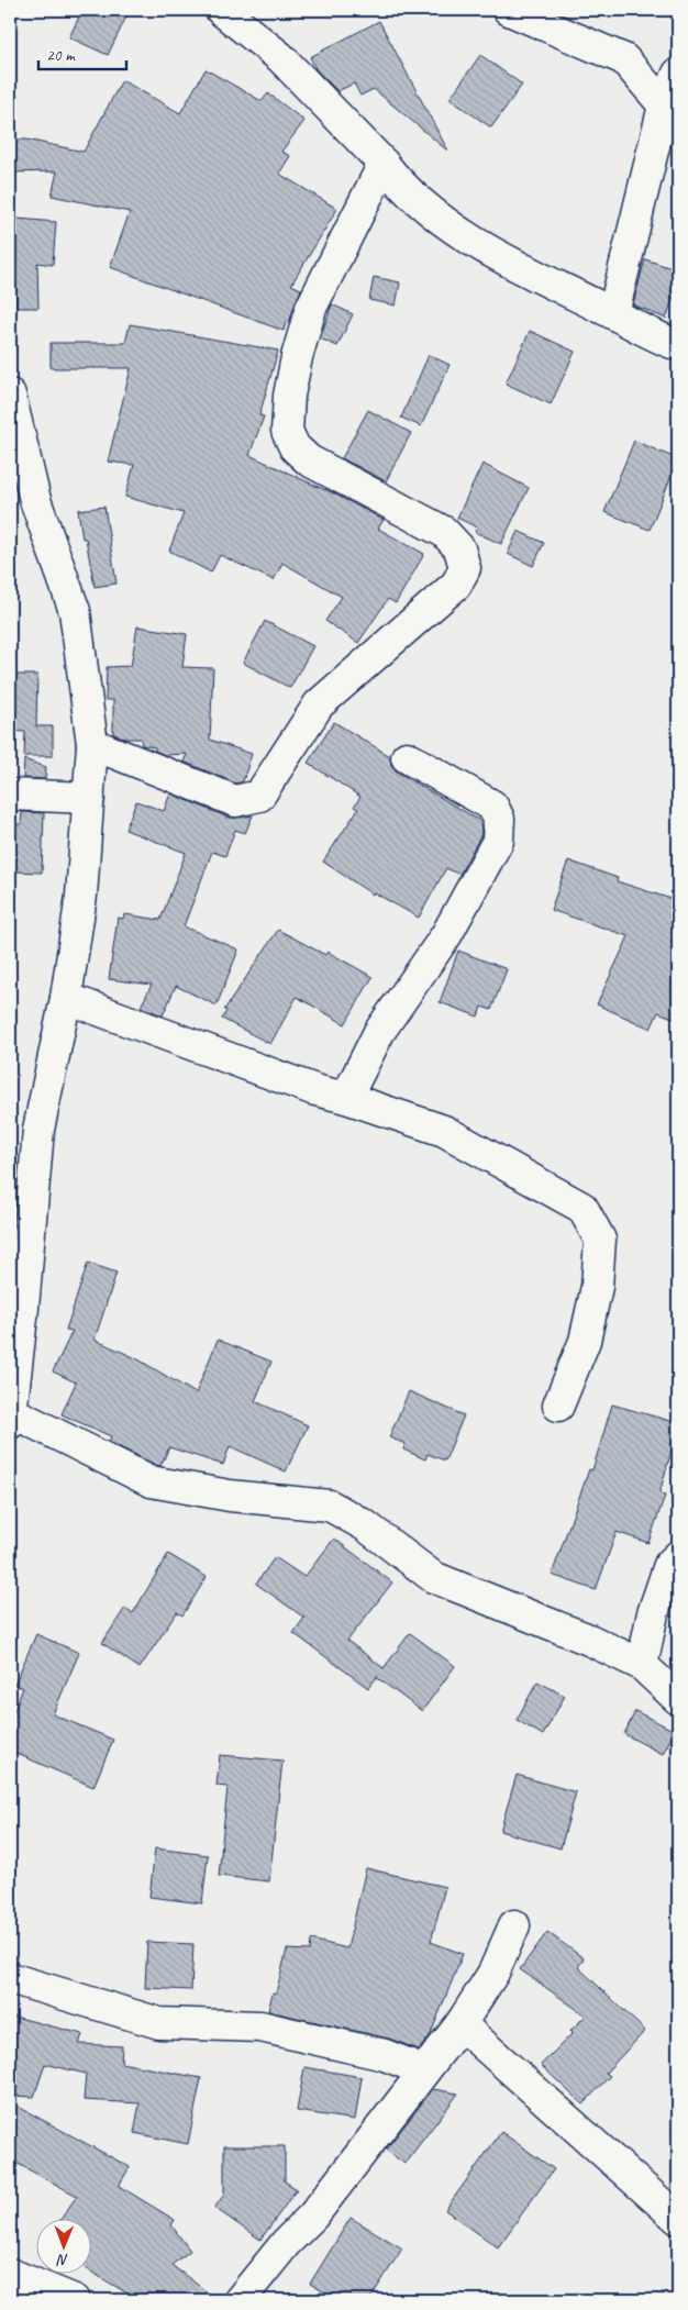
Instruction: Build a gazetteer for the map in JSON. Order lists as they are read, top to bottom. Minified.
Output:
{"scale_bar":"20 m","north":"bottom"}
